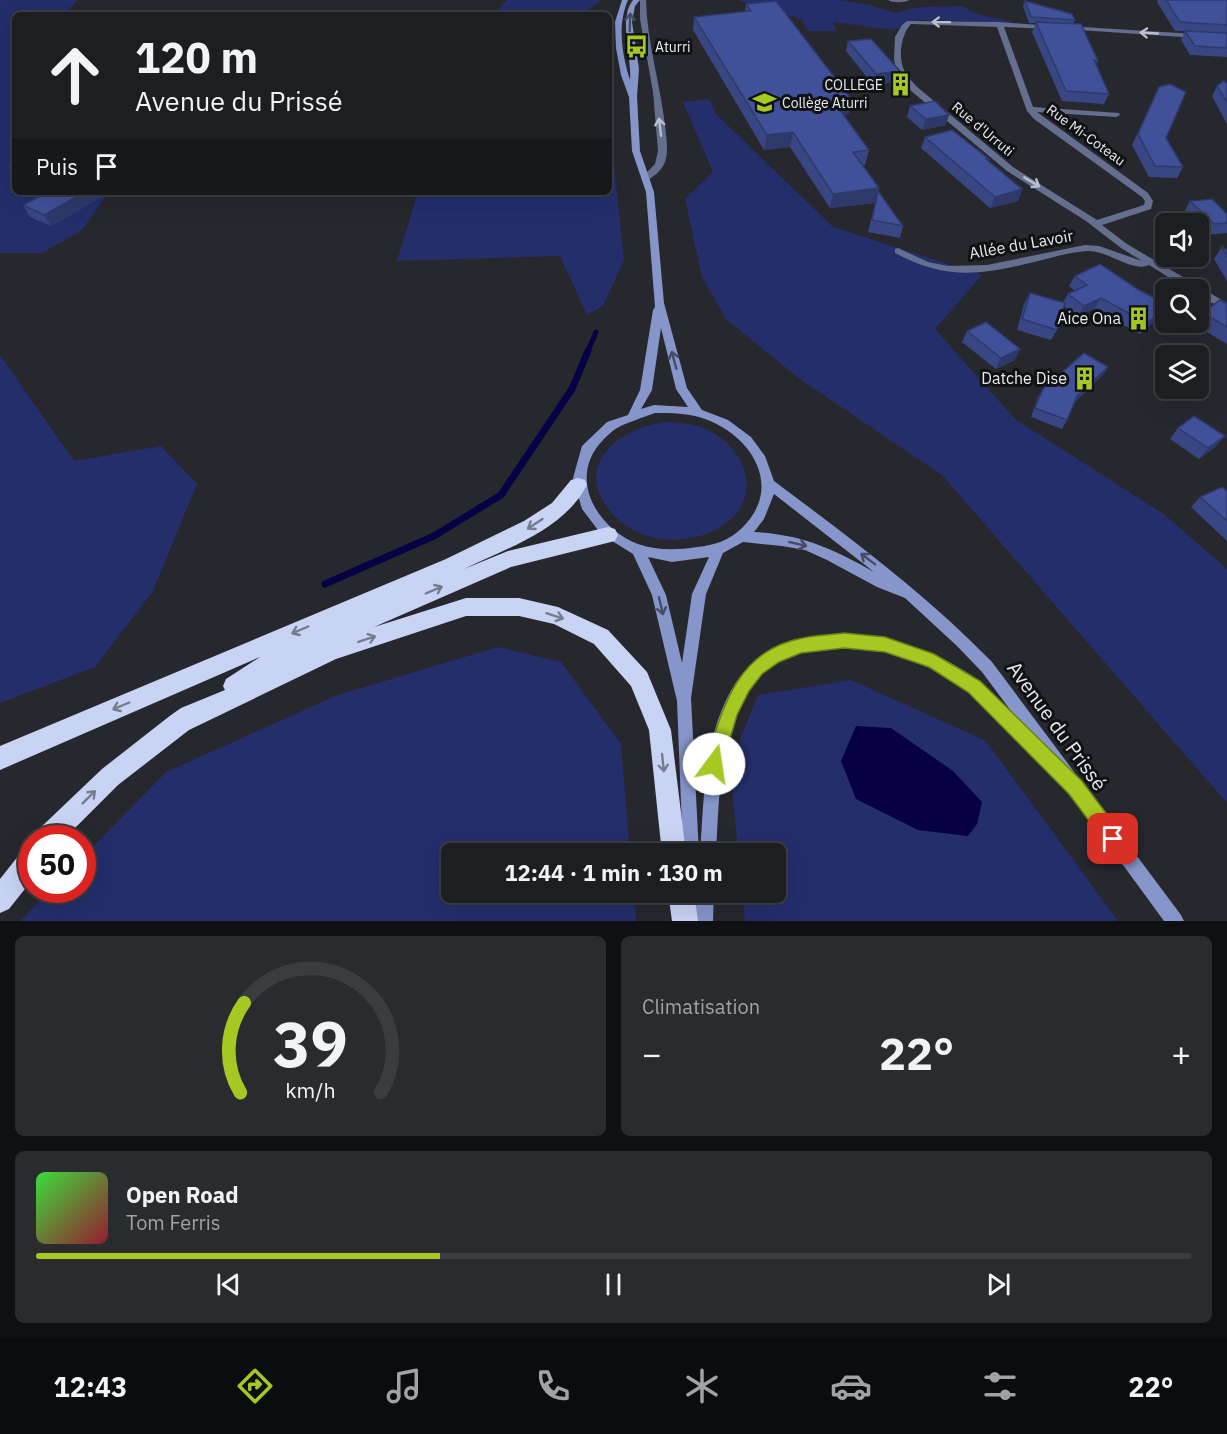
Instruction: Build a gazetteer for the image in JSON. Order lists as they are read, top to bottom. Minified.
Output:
{"streets":{"main road":["Avenue du Prissé"],"street":["Rue d'Urruti","Rue Mi-Coteau","Allée du Lavoir"]},"crossings":[["Rue d'Urruti","Rue Mi-Coteau"]],"places":{"bus stop":["Aturri"],"building":["COLLEGE","Aice Ona","Datche Dise"],"school or university":["Collège Aturri"]},"page":{"turn":["120 m","Avenue du Prissé"],"then":"Puis","limit":"50","trip":"12:44 · 1 min · 130 m","tile":"Climatisation","heat":["−","22°","+"],"song":["Open Road","Tom Ferris"],"tabs":["12:43","22°"],"gauge":["39","km/h"]}}
